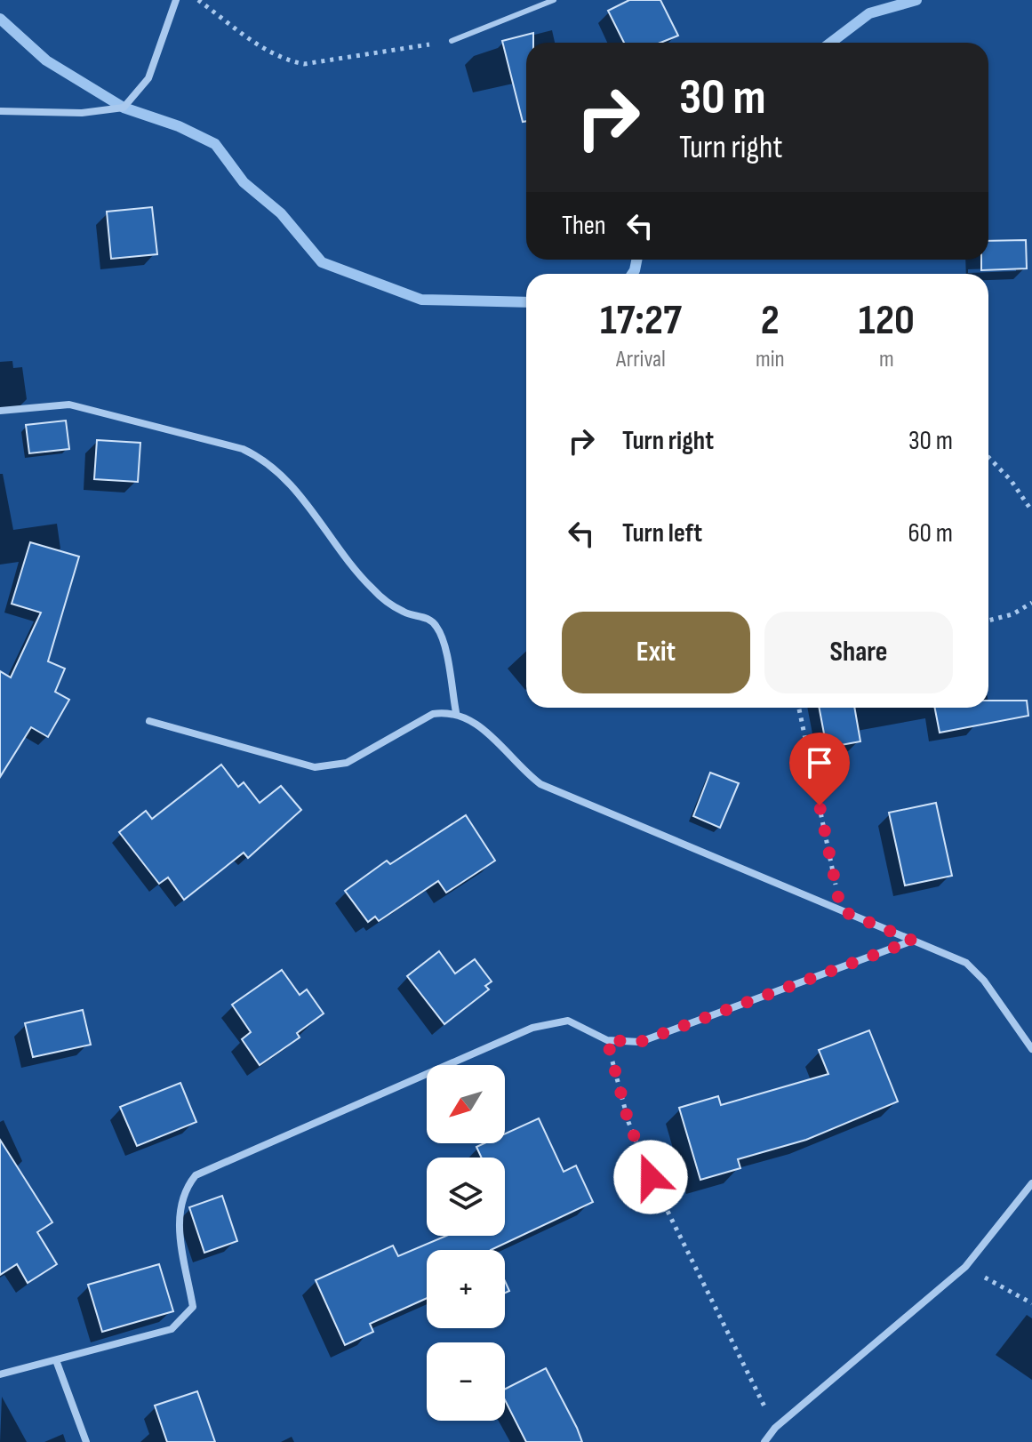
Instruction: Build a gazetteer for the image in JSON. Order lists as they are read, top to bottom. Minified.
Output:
{"north":"bottom left","page":{"turn":["30 m","Turn right"],"then":"Then","eta":["17:27","Arrival","2","min","120","m"],"list":[{"name":"Turn right","value":"30 m"},{"name":"Turn left","value":"60 m"}],"buttons":["Exit","Share"],"map_buttons":["+","−"]}}
